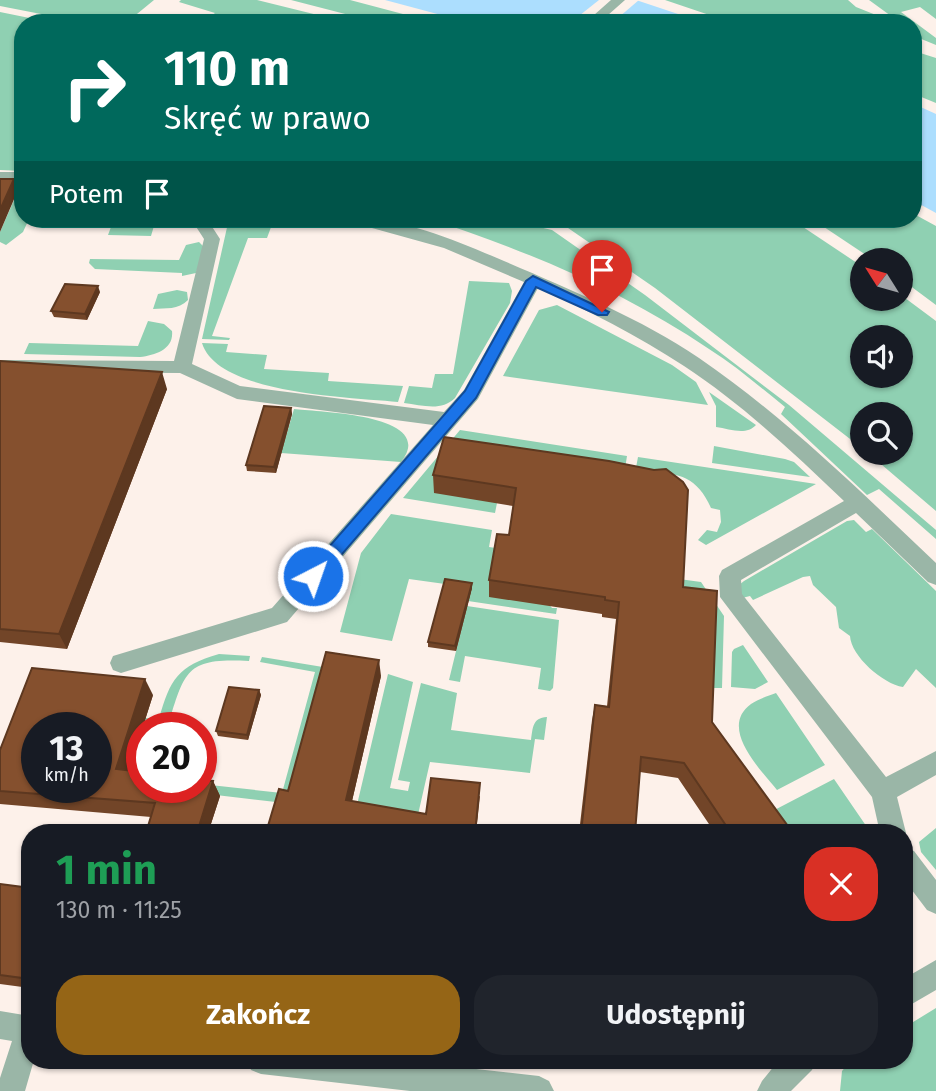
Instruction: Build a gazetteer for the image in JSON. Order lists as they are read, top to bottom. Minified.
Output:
{"north":"top left","page":{"turn":["110 m","Skręć w prawo"],"then":"Potem","speed":"13 km/h","limit":"20","heading":["1 min","130 m · 11:25"],"buttons":["Zakończ","Udostępnij"]}}
